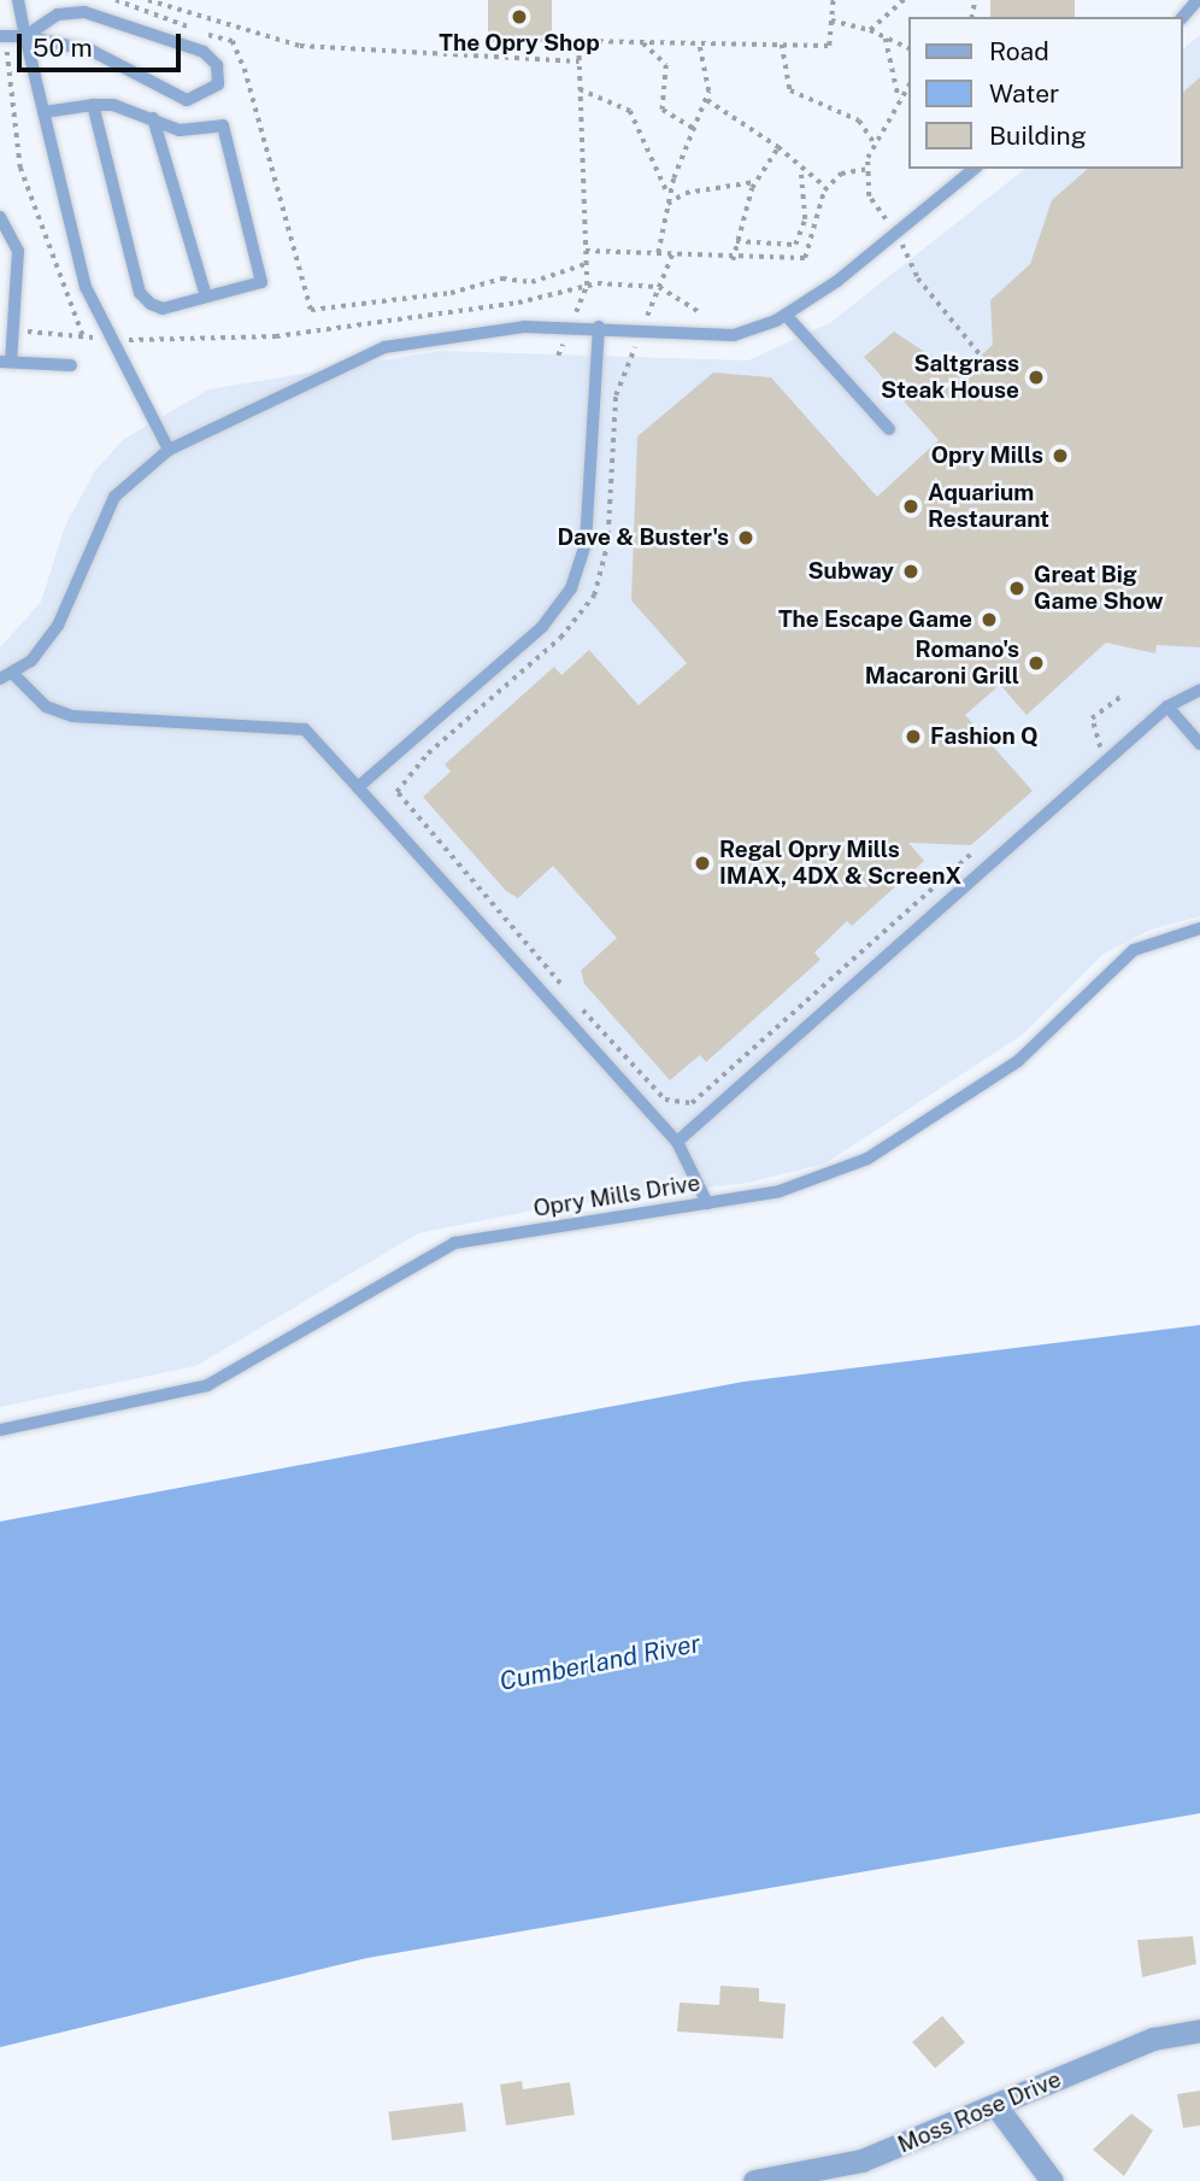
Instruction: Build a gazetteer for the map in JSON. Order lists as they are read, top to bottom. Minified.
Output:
{"streets":{"street":["Moss Rose Drive"],"lane":["Opry Mills Drive"]},"water":["Cumberland River"],"places":["The Opry Shop","Saltgrass Steak House","Opry Mills","Aquarium Restaurant","Dave & Buster's","Subway","Great Big Game Show","The Escape Game","Romano's Macaroni Grill","Fashion Q","Regal Opry Mills IMAX, 4DX & ScreenX"],"legend":["Road","Water","Building"],"scale_bar":"50 m"}
